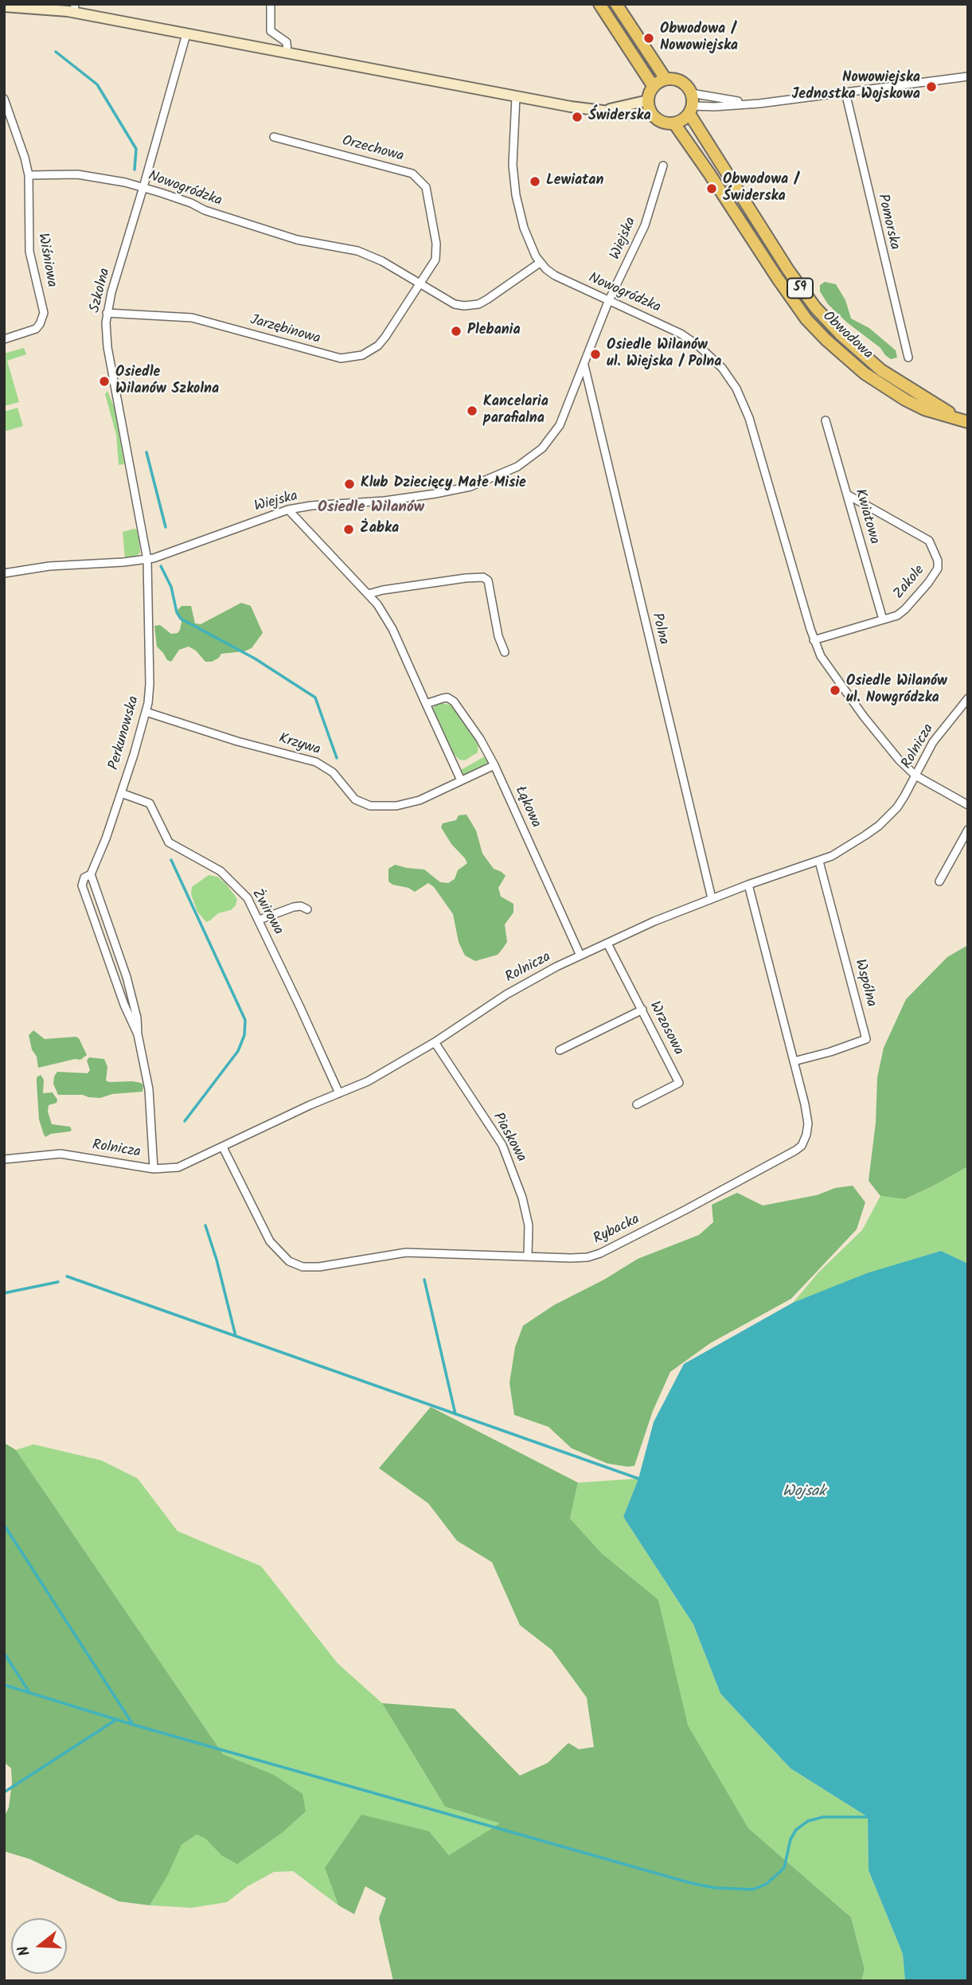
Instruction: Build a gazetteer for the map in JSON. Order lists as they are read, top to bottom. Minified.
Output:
{"streets":{"main road":["59","Obwodowa"],"street":["Orzechowa","Nowogródzka","Pomorska","Wiejska","Wiśniowa","Szkolna","Jarzębinowa","Kwiatowa","Zakole","Polna","Perkunowska","Krzywa","Rolnicza","Łąkowa","Żwirowa","Wspólna","Wrzosowa","Piaskowa","Rybacka"]},"crossings":[["Orzechowa","Nowogródzka"],["Orzechowa","Jarzębinowa"],["Nowogródzka","Wiejska"],["Nowogródzka","Wiśniowa"],["Nowogródzka","Szkolna"],["Nowogródzka","Jarzębinowa"],["Nowogródzka","Zakole"],["Nowogródzka","Rolnicza"],["Wiejska","Szkolna"],["Wiejska","Polna"],["Wiejska","Perkunowska"],["Szkolna","Jarzębinowa"],["Szkolna","Perkunowska"],["Kwiatowa","Zakole"],["Polna","Rolnicza"],["Perkunowska","Krzywa"],["Perkunowska","Rolnicza"],["Perkunowska","Żwirowa"],["Krzywa","Łąkowa"],["Rolnicza","Łąkowa"],["Rolnicza","Żwirowa"],["Rolnicza","Wspólna"],["Rolnicza","Wrzosowa"],["Rolnicza","Piaskowa"],["Rolnicza","Rybacka"],["Wspólna","Rybacka"],["Piaskowa","Rybacka"]],"districts":["Osiedle Wilanów"],"water":["Wojsak"],"places":["Obwodowa / Nowowiejska","Nowowiejska Jednostka Wojskowa","Świderska","Lewiatan","Obwodowa / Świderska","Plebania","Osiedle Wilanów ul. Wiejska / Polna","Osiedle Wilanów Szkolna","Kancelaria parafialna","Klub Dziecięcy Małe Misie","Żabka","Osiedle Wilanów ul. Nowgródzka"],"north":"left"}
